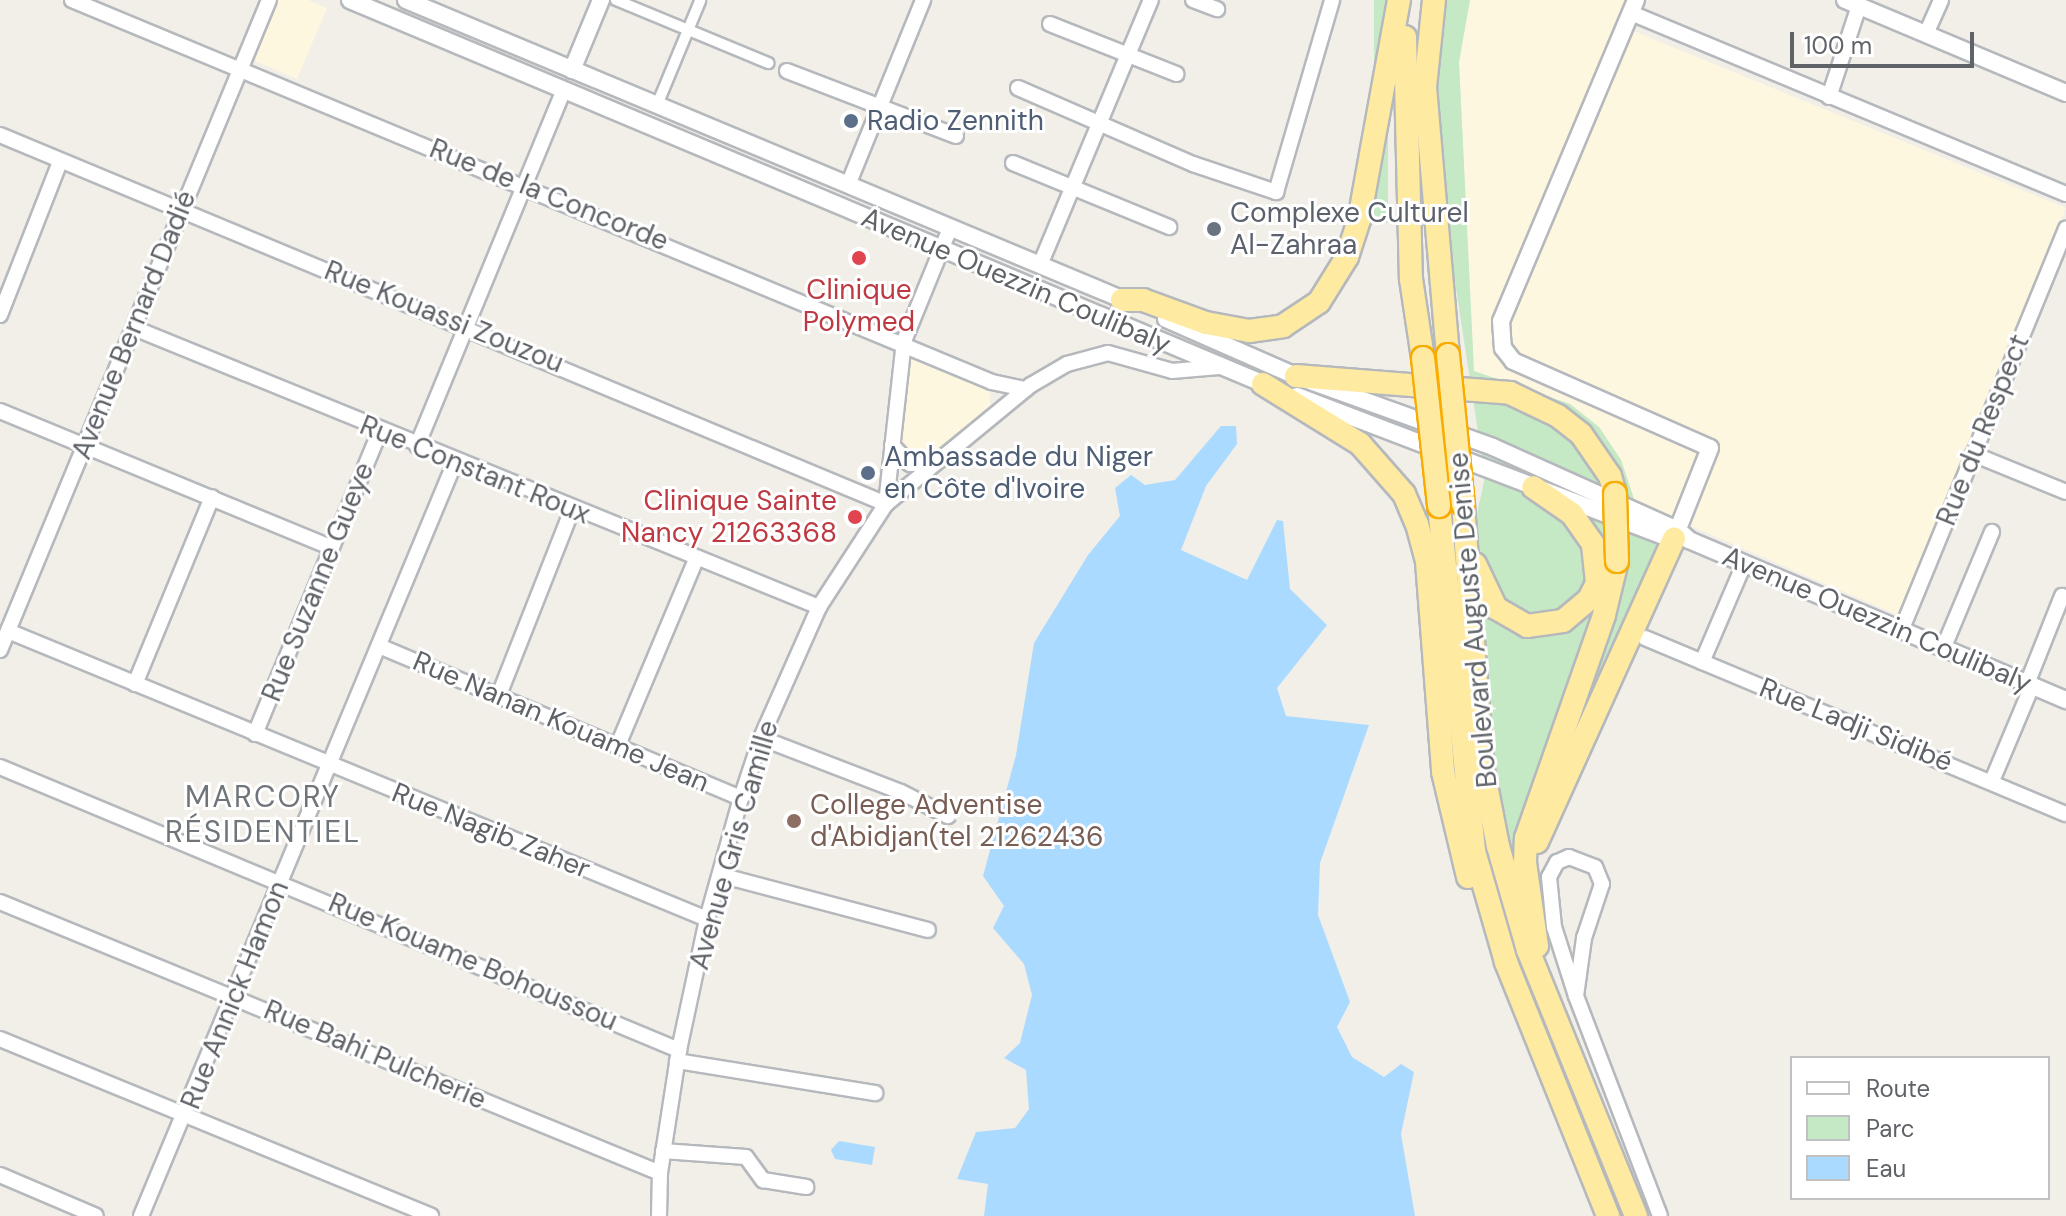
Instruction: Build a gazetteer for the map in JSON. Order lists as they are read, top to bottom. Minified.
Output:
{"streets":{"highway":["Boulevard Auguste Denise"],"street":["Rue de la Concorde","Avenue Ouezzin Coulibaly","Rue Kouassi Zouzou","Avenue Bernard Dadié","Rue du Respect","Rue Constant Roux","Rue Suzanne Gueye","Rue Nanan Kouame Jean","Rue Ladji Sidibé","Rue Nagib Zaher","Avenue Gris Camille","Rue Kouame Bohoussou","Rue Annick Hamon","Rue Bahi Pulcherie"]},"crossings":[["Rue de la Concorde","Avenue Bernard Dadié"],["Rue de la Concorde","Avenue Gris Camille"],["Avenue Ouezzin Coulibaly","Rue du Respect"],["Avenue Ouezzin Coulibaly","Avenue Gris Camille"],["Rue Kouassi Zouzou","Avenue Bernard Dadié"],["Rue Kouassi Zouzou","Avenue Gris Camille"],["Avenue Bernard Dadié","Rue Constant Roux"],["Avenue Bernard Dadié","Rue Nagib Zaher"],["Rue Constant Roux","Rue Suzanne Gueye"],["Rue Constant Roux","Avenue Gris Camille"],["Rue Constant Roux","Rue Annick Hamon"],["Rue Suzanne Gueye","Rue Nagib Zaher"],["Rue Nanan Kouame Jean","Avenue Gris Camille"],["Rue Nanan Kouame Jean","Rue Annick Hamon"],["Rue Nagib Zaher","Avenue Gris Camille"],["Rue Nagib Zaher","Rue Annick Hamon"],["Avenue Gris Camille","Rue Kouame Bohoussou"],["Avenue Gris Camille","Rue Bahi Pulcherie"],["Rue Kouame Bohoussou","Rue Annick Hamon"],["Rue Annick Hamon","Rue Bahi Pulcherie"]],"districts":["MARCORY RÉSIDENTIEL"],"places":["Radio Zennith","Complexe Culturel Al-Zahraa","Clinique Polymed","Ambassade du Niger en Côte d'Ivoire","Clinique Sainte Nancy 21263368","College Adventise d'Abidjan(tel 21262436"],"legend":["Route","Parc","Eau"],"scale_bar":"100 m"}
